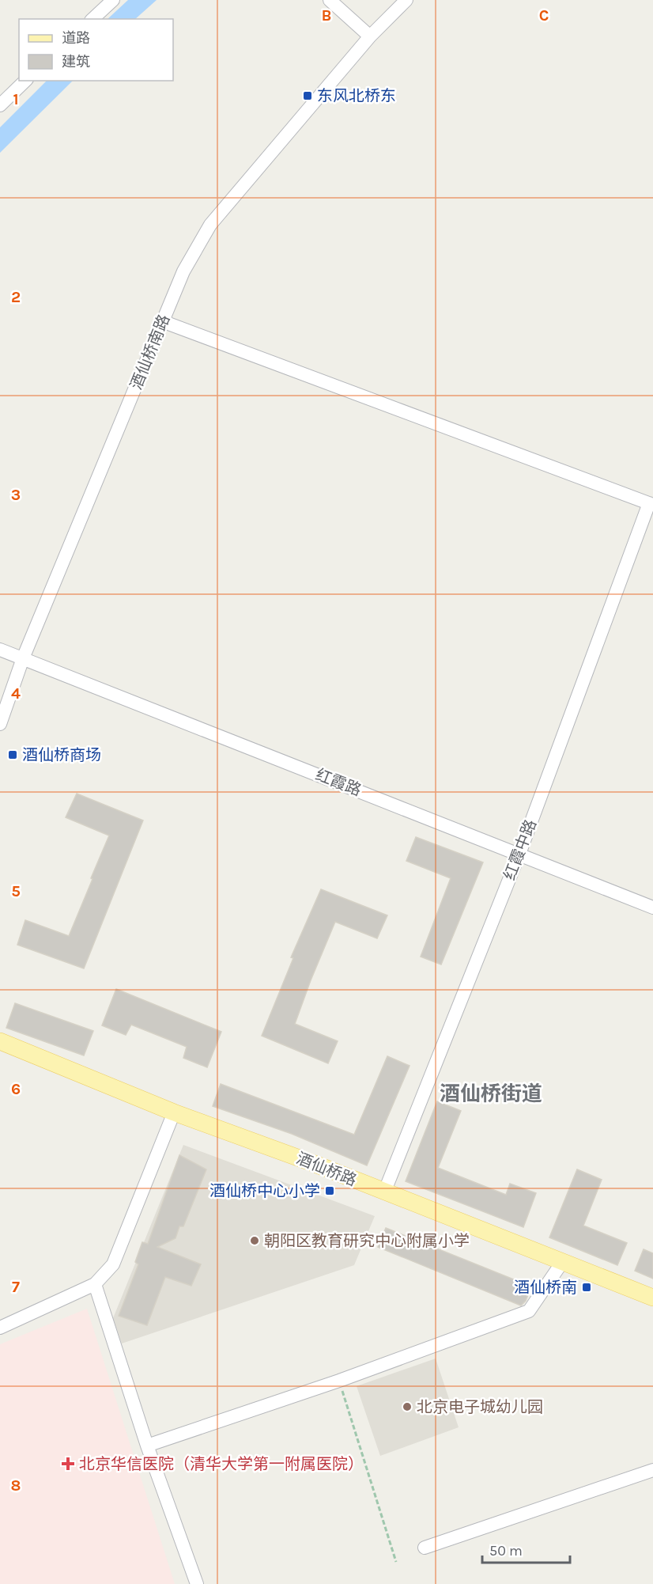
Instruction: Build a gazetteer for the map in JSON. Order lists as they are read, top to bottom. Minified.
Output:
{"streets":{"main road":["酒仙桥路"],"street":["酒仙桥南路","红霞路","红霞中路"]},"crossings":[["酒仙桥南路","红霞路"],["红霞路","红霞中路"],["红霞中路","酒仙桥路"]],"districts":["酒仙桥街道"],"places":{"transit":["东风北桥东","酒仙桥商场","酒仙桥中心小学","酒仙桥南"],"other":["朝阳区教育研究中心附属小学","北京电子城幼儿园"],"health":["北京华信医院（清华大学第一附属医院）"]},"legend":["道路","建筑"],"scale_bar":"50 m","grid":{"columns":["B","C"],"rows":["1","2","3","4","5","6","7","8"]}}
